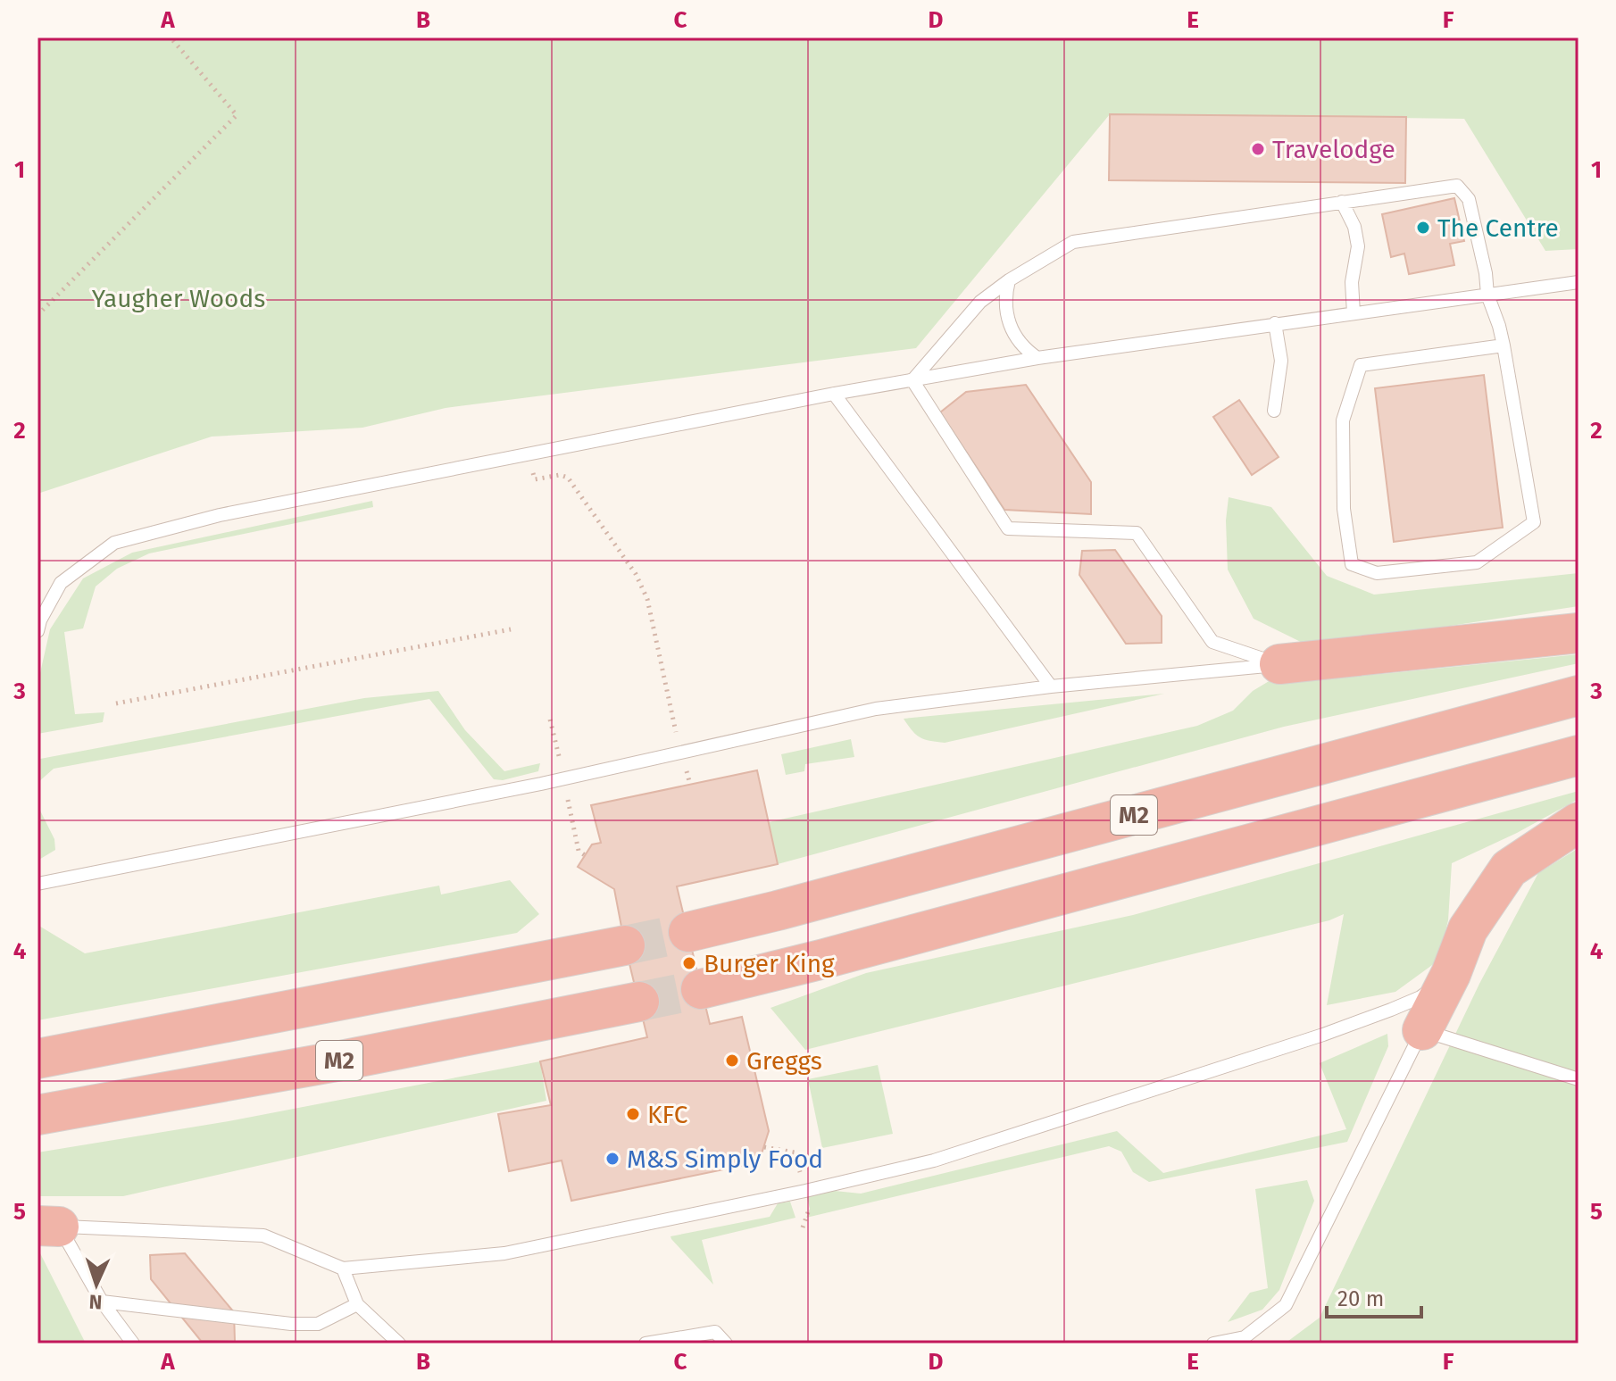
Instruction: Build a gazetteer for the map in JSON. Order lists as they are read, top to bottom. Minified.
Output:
{"streets":{"highway":["M2"]},"parks":["Yaugher Woods"],"places":["Travelodge","The Centre","Burger King","Greggs","KFC","M&S Simply Food"],"scale_bar":"20 m","north":"bottom","grid":{"columns":["A","B","C","D","E","F"],"rows":["1","2","3","4","5"]}}
